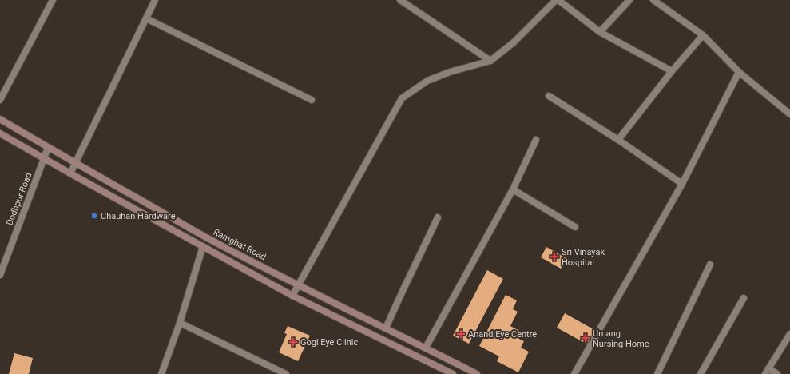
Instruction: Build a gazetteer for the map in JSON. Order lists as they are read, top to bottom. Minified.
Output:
{"streets":{"main road":["Ramghat Road"],"street":["Dodhpur Road"]},"crossings":[["Dodhpur Road","Ramghat Road"]],"places":{"other":["Chauhan Hardware"],"health":["Sri Vinayak Hospital","Anand Eye Centre","Umang Nursing Home","Gogi Eye Clinic"]}}
